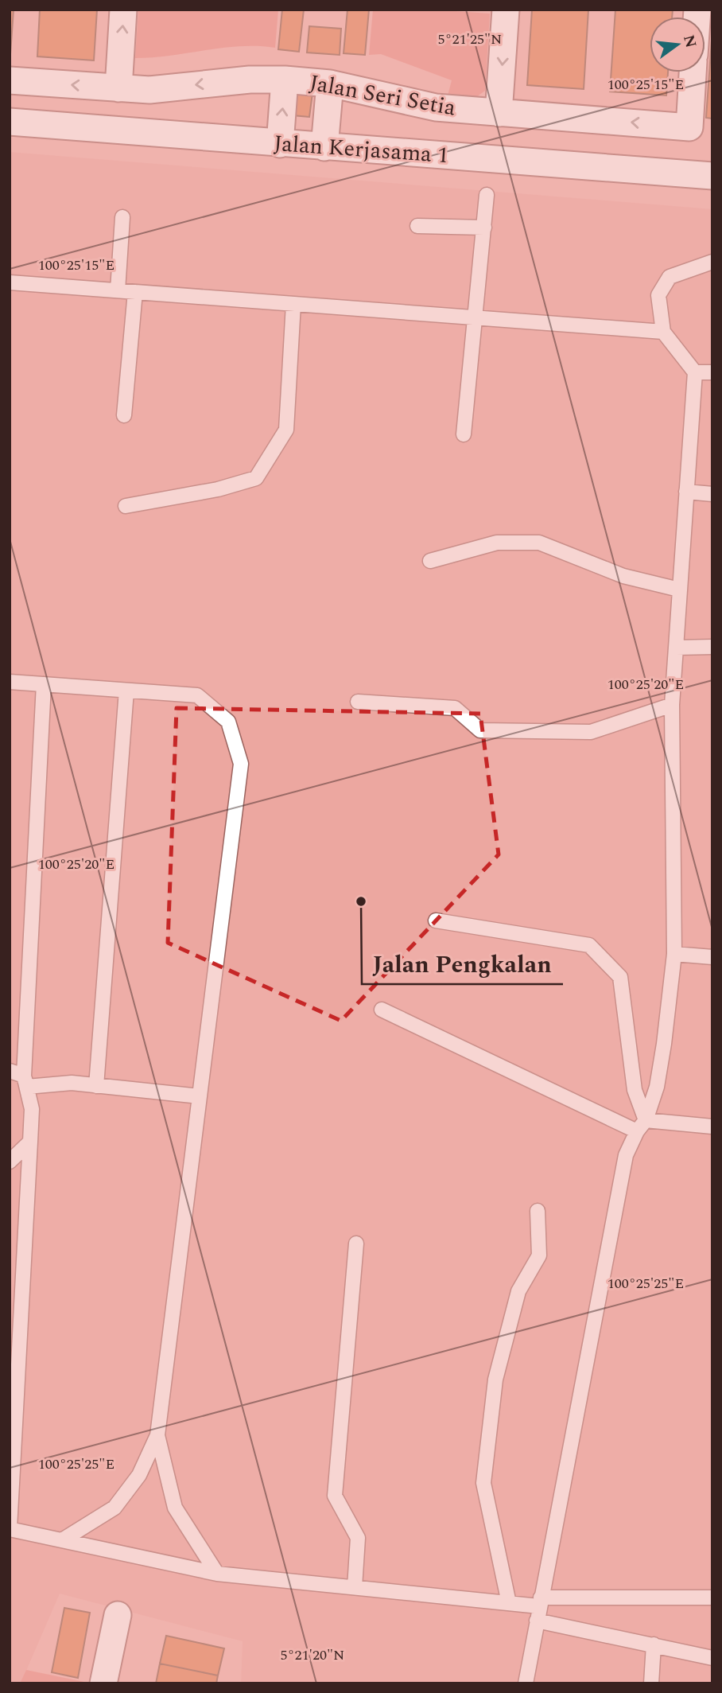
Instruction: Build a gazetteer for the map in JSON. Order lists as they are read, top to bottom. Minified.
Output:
{"streets":{"street":["Jalan Seri Setia","Jalan Kerjasama 1"]},"one_way":["Jalan Seri Setia"],"places":["Jalan Pengkalan"],"north":"right","coordinates":["5°21'25\"N","100°25'15\"E","100°25'20\"E","100°25'25\"E","5°21'20\"N"]}
